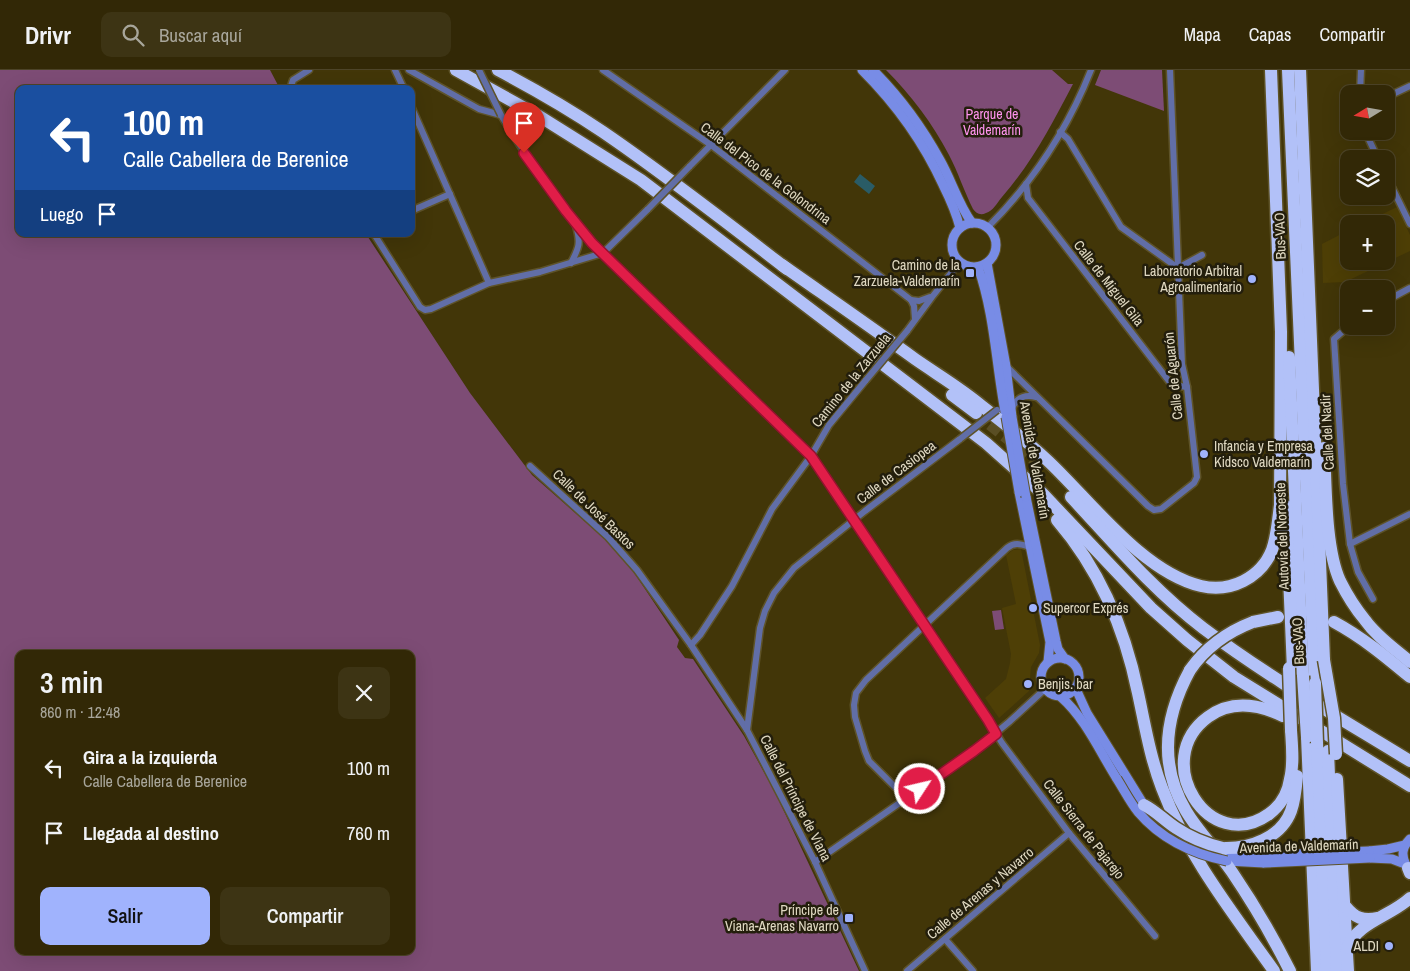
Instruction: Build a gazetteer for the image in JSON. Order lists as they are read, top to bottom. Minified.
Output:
{"streets":{"highway":["Bus-VAO","Autovía del Noroeste"],"street":["Calle del Pico de la Golondrina","Calle de Miguel Gila","Calle de Aguarón","Camino de la Zarzuela","Calle del Nadir","Avenida de Valdemarín","Calle de Casiopea","Calle de José Bastos","Calle del Príncipe de Viana","Calle Sierra de Pajarejo","Calle de Arenas y Navarro"]},"crossings":[["Bus-VAO","Autovía del Noroeste"],["Calle de Miguel Gila","Calle de Aguarón"],["Calle de Aguarón","Avenida de Valdemarín"],["Camino de la Zarzuela","Avenida de Valdemarín"],["Camino de la Zarzuela","Calle de José Bastos"],["Camino de la Zarzuela","Calle del Príncipe de Viana"],["Camino de la Zarzuela","Calle Sierra de Pajarejo"],["Avenida de Valdemarín","Calle de Casiopea"],["Calle de Casiopea","Calle del Príncipe de Viana"],["Calle de Casiopea","Calle Sierra de Pajarejo"],["Calle de José Bastos","Calle del Príncipe de Viana"],["Calle Sierra de Pajarejo","Calle de Arenas y Navarro"]],"parks":["Parque de Valdemarín"],"places":{"transit":["Camino de la Zarzuela-Valdemarín","Príncipe de Viana-Arenas Navarro"],"other":["Laboratorio Arbitral Agroalimentario","Infancia y Empresa Kidsco Valdemarín","Supercor Exprés","Benjis. bar","ALDI"]},"north":"left","page":{"header":"Drivr","search":"Buscar aquí","nav":["Mapa","Capas","Compartir"],"map_buttons":["+","−"],"turn":["100 m","Calle Cabellera de Berenice"],"then":"Luego","heading":["3 min","860 m · 12:48"],"list":[{"name":"Gira a la izquierda","note":"Calle Cabellera de Berenice","value":"100 m"},{"name":"Llegada al destino","value":"760 m"}],"buttons":["Salir","Compartir"]}}
